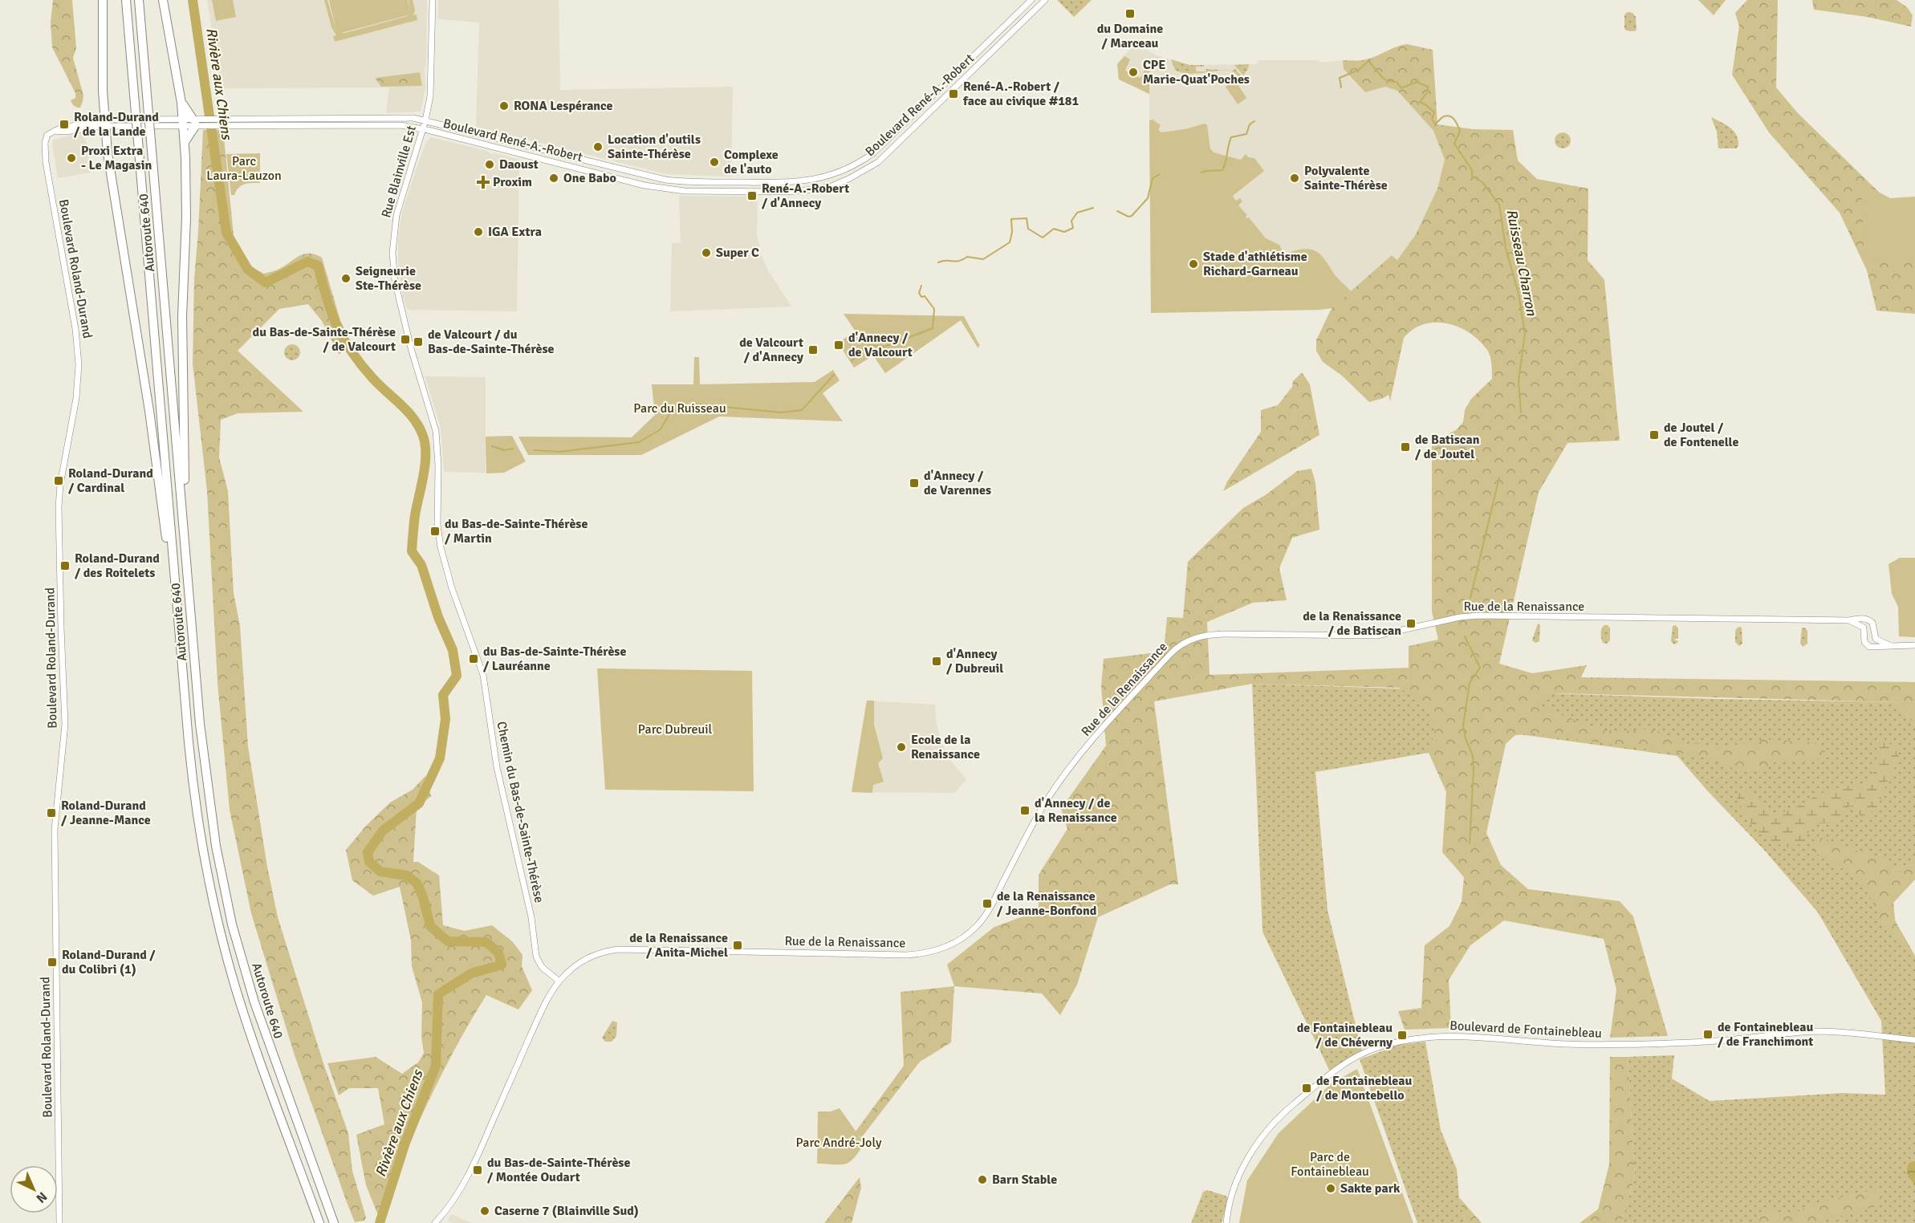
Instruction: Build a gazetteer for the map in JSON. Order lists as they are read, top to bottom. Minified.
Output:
{"streets":{"highway":["Autoroute 640"],"street":["Boulevard René-A.-Robert","Rue Blainville Est","Boulevard Roland-Durand","Rue de la Renaissance","Chemin du Bas-de-Sainte-Thérèse","Boulevard de Fontainebleau"]},"crossings":[["Boulevard René-A.-Robert","Rue Blainville Est"],["Boulevard René-A.-Robert","Boulevard Roland-Durand"],["Rue Blainville Est","Chemin du Bas-de-Sainte-Thérèse"],["Rue de la Renaissance","Chemin du Bas-de-Sainte-Thérèse"]],"water":["Rivière aux Chiens","Ruisseau Charron"],"parks":["Parc Laura-Lauzon","Parc du Ruisseau","Parc Dubreuil","Parc André-Joly","Parc de Fontainebleau"],"places":{"transit":["du Domaine / Marceau","René-A.-Robert / face au civique #181","Roland-Durand / de la Lande","René-A.-Robert / d'Annecy","du Bas-de-Sainte-Thérèse / de Valcourt","de Valcourt / du Bas-de-Sainte-Thérèse","d'Annecy / de Valcourt","de Valcourt / d'Annecy","de Joutel / de Fontenelle","de Batiscan / de Joutel","Roland-Durand / Cardinal","d'Annecy / de Varennes","du Bas-de-Sainte-Thérèse / Martin","Roland-Durand / des Roitelets","de la Renaissance / de Batiscan","du Bas-de-Sainte-Thérèse / Lauréanne","d'Annecy / Dubreuil","d'Annecy / de la Renaissance","Roland-Durand / Jeanne-Mance","de la Renaissance / Jeanne-Bonfond","de la Renaissance / Anita-Michel","Roland-Durand / du Colibri (1)","de Fontainebleau / de Franchimont","de Fontainebleau / de Chéverny","de Fontainebleau / de Montebello","du Bas-de-Sainte-Thérèse / Montée Oudart"],"other":["CPE Marie-Quat'Poches","RONA Lespérance","Location d'outils Sainte-Thérèse","Proxi Extra - Le Magasin","Complexe de l'auto","Daoust","One Babo","Polyvalente Sainte-Thérèse","IGA Extra","Super C","Stade d'athlétisme Richard-Garneau","Seigneurie Ste-Thérèse","Ecole de la Renaissance","Barn Stable","Sakte park","Caserne 7 (Blainville Sud)"],"health":["Proxim"]},"north":"bottom right"}
